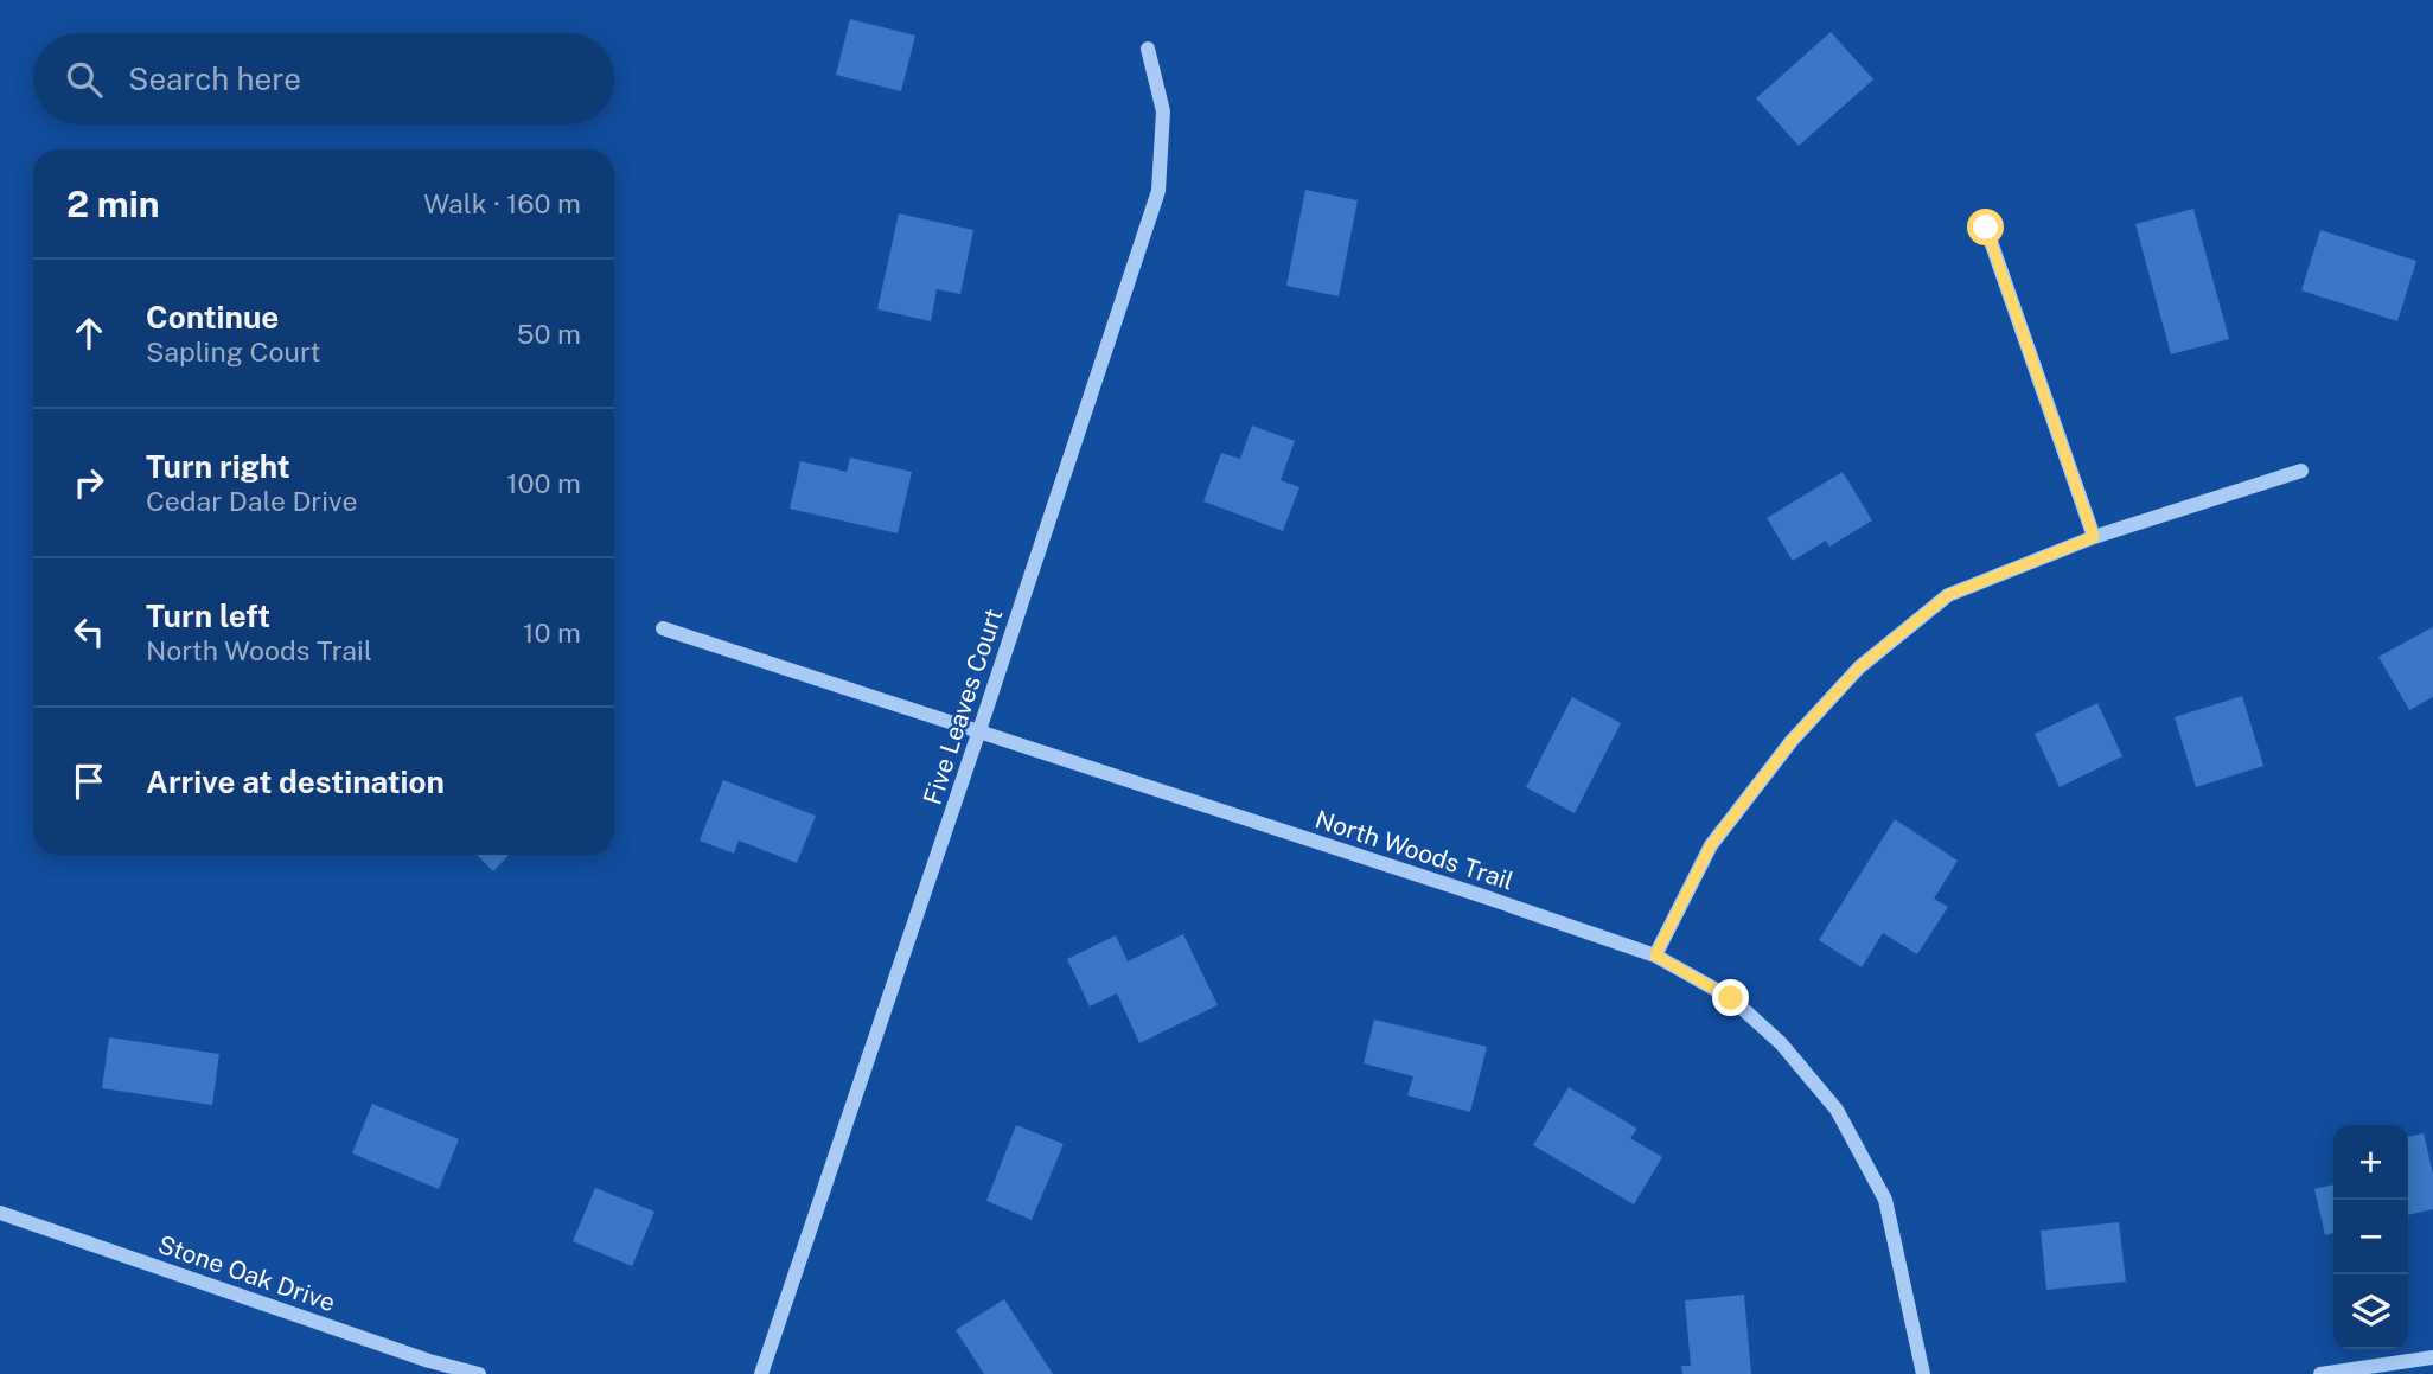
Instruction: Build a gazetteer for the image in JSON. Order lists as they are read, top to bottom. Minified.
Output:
{"streets":{"street":["Five Leaves Court","North Woods Trail","Stone Oak Drive"]},"crossings":[["Five Leaves Court","North Woods Trail"]],"page":{"search":"Search here","heading":["2 min","Walk · 160 m"],"list":[["Continue","Sapling Court","50 m"],["Turn right","Cedar Dale Drive","100 m"],["Turn left","North Woods Trail","10 m"],"Arrive at destination"],"map_buttons":["+","−"]}}
